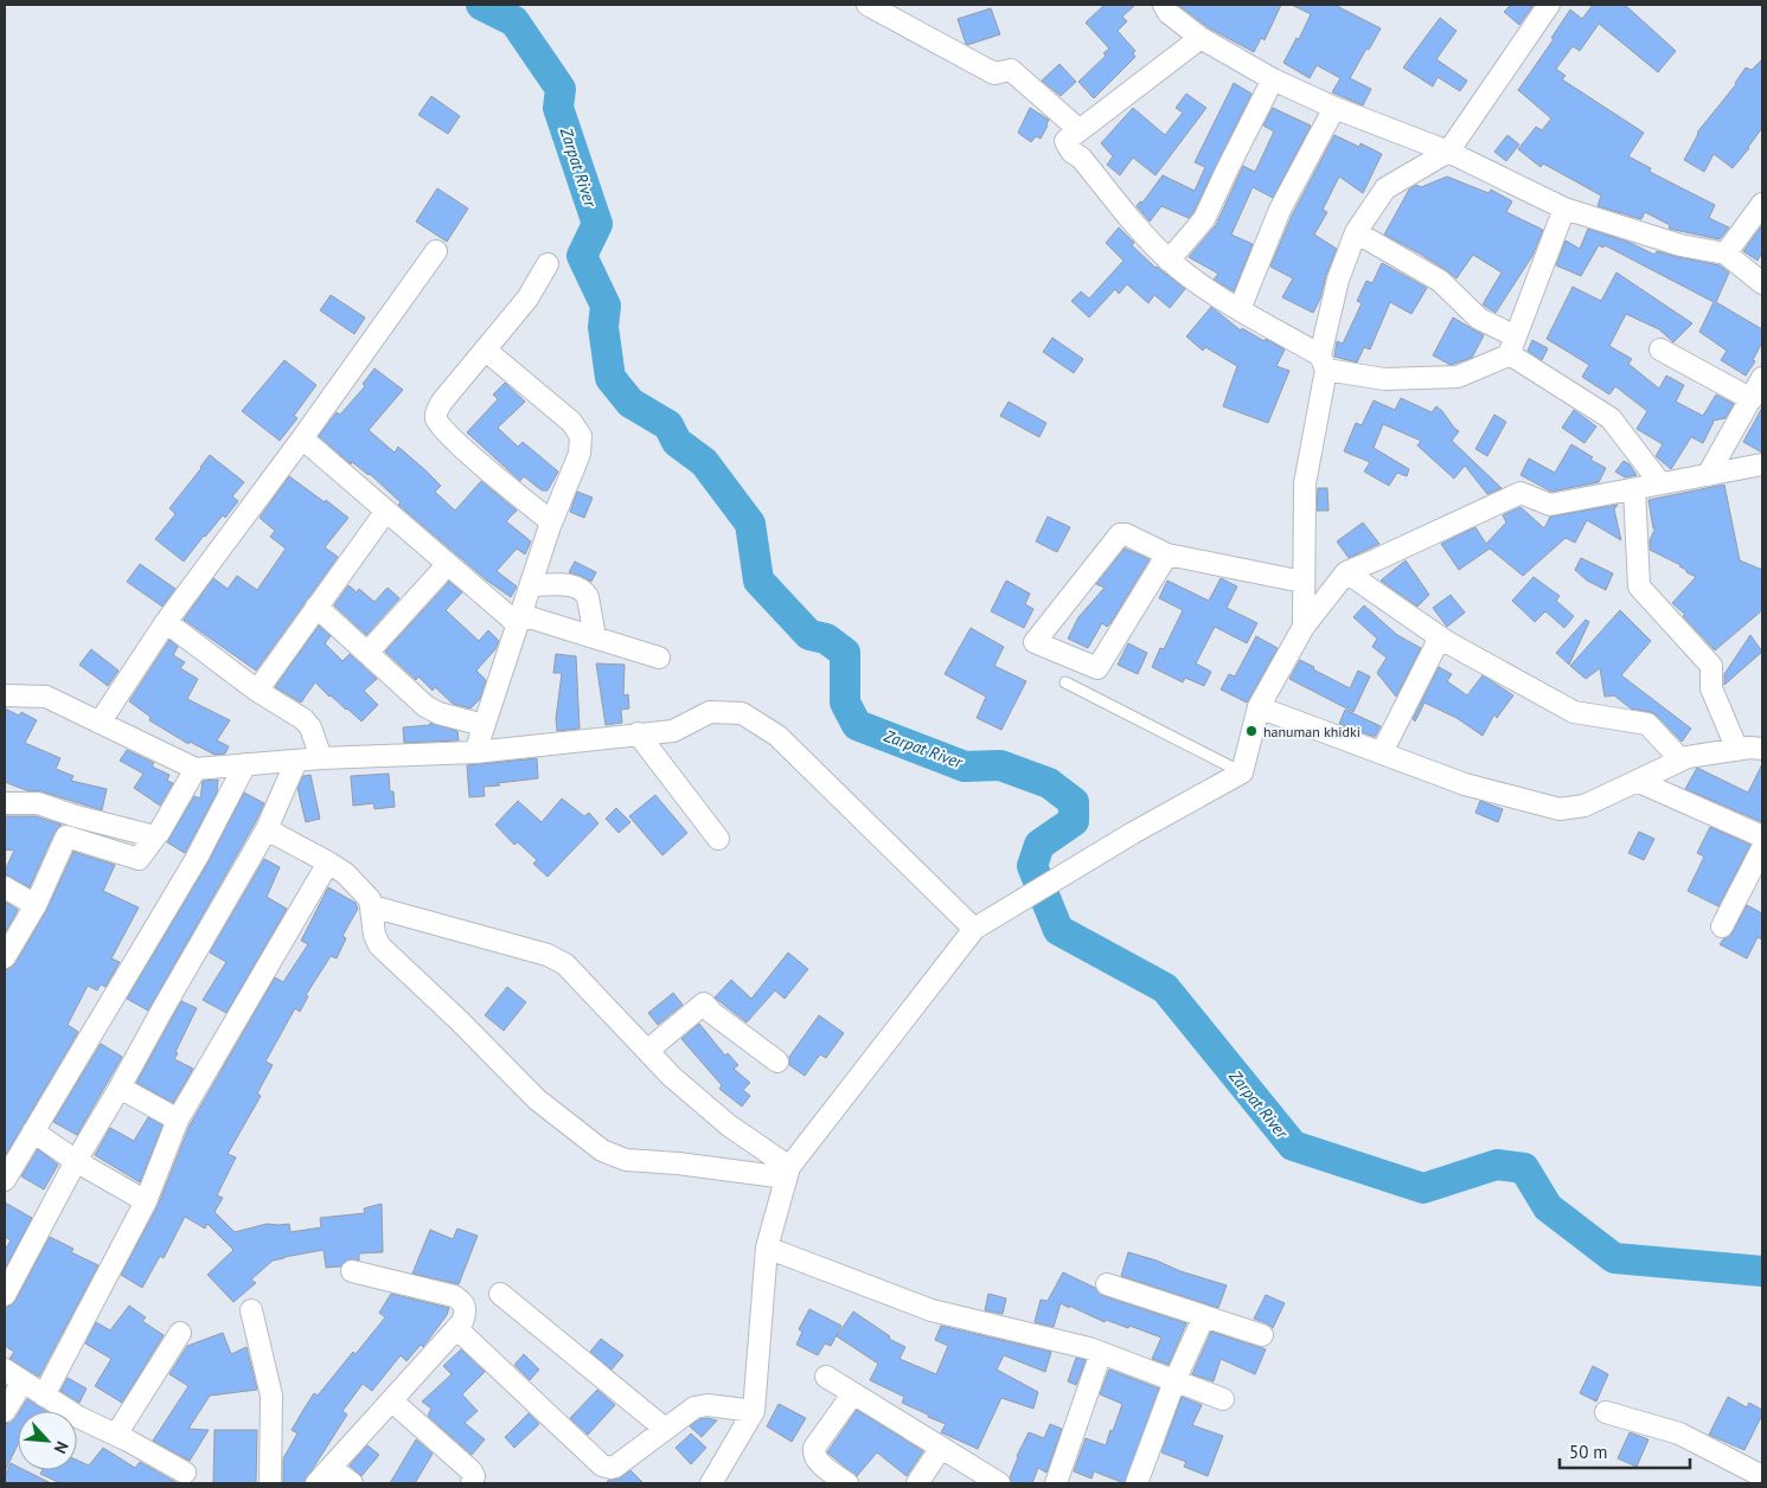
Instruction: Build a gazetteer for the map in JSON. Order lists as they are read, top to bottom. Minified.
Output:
{"water":["Zarpat River"],"places":["hanuman khidki"],"scale_bar":"50 m","north":"bottom right"}
